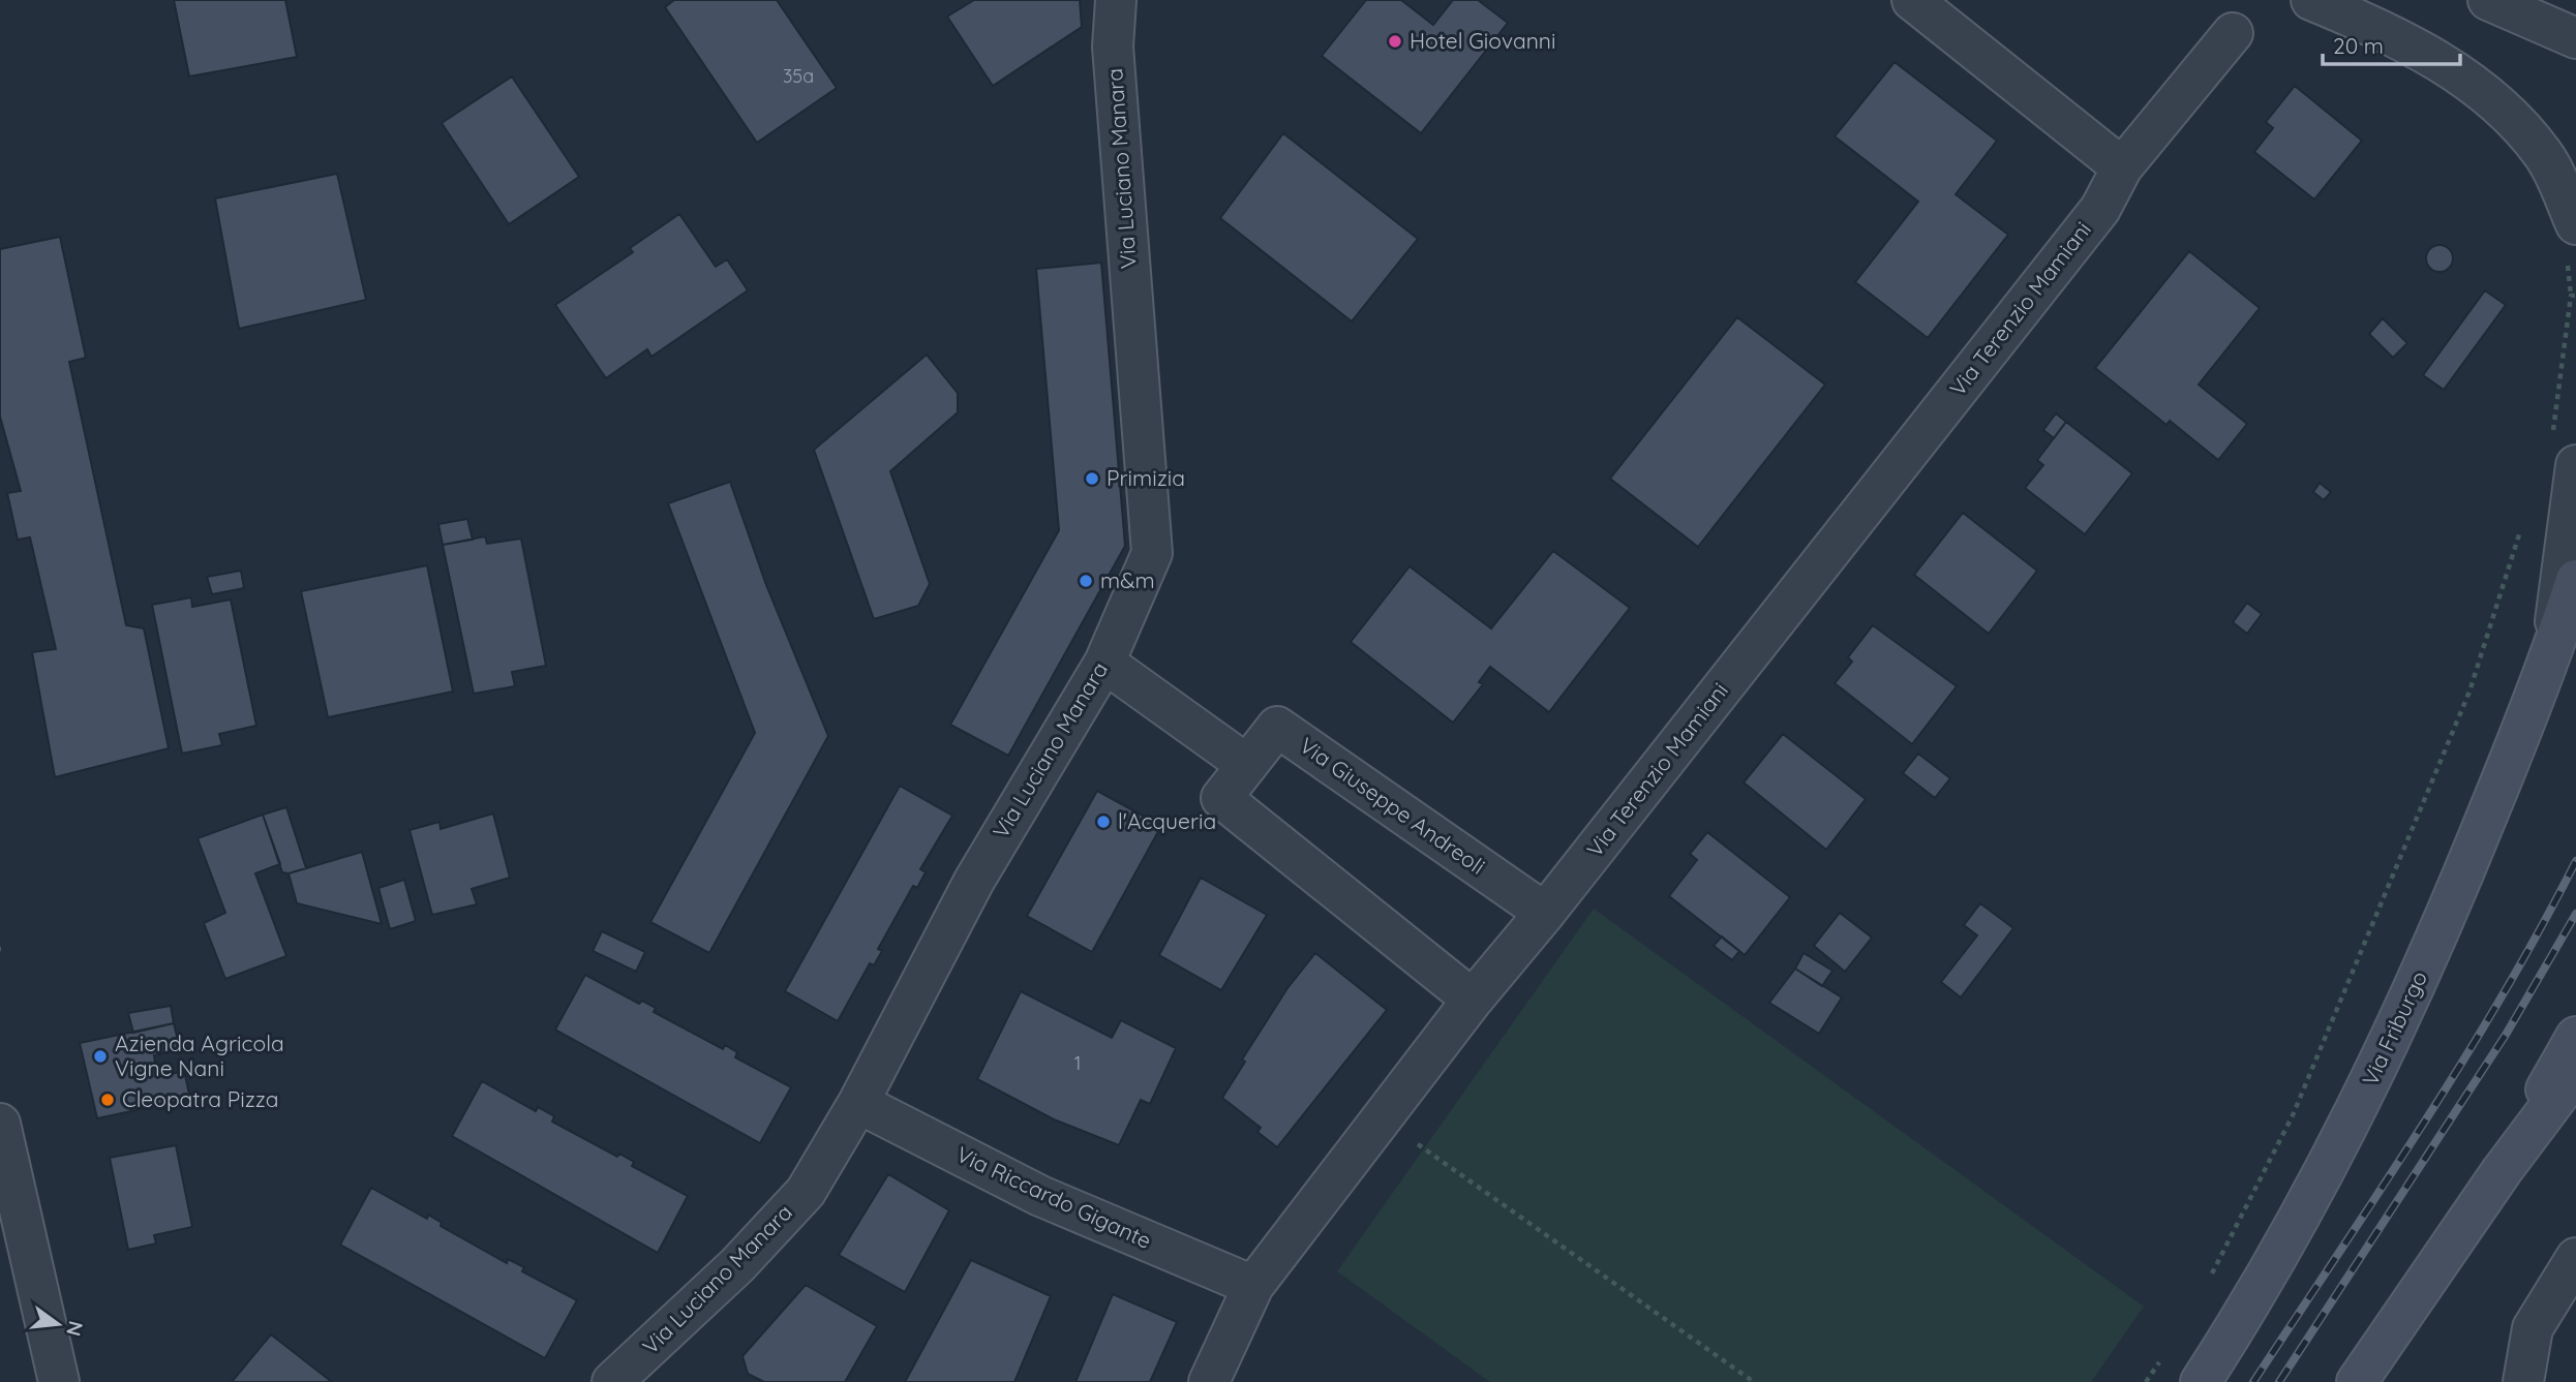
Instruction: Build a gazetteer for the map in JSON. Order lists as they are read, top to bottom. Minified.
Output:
{"streets":{"main road":["Via Friburgo"],"street":["Via Luciano Manara","Via Terenzio Mamiani","Via Giuseppe Andreoli","Via Riccardo Gigante"]},"crossings":[["Via Luciano Manara","Via Riccardo Gigante"],["Via Terenzio Mamiani","Via Giuseppe Andreoli"],["Via Terenzio Mamiani","Via Riccardo Gigante"]],"places":["Hotel Giovanni","Primizia","m&m","l'Acqueria","Azienda Agricola Vigne Nani","Cleopatra Pizza"],"house_numbers":["35a","1"],"scale_bar":"20 m","north":"right"}
